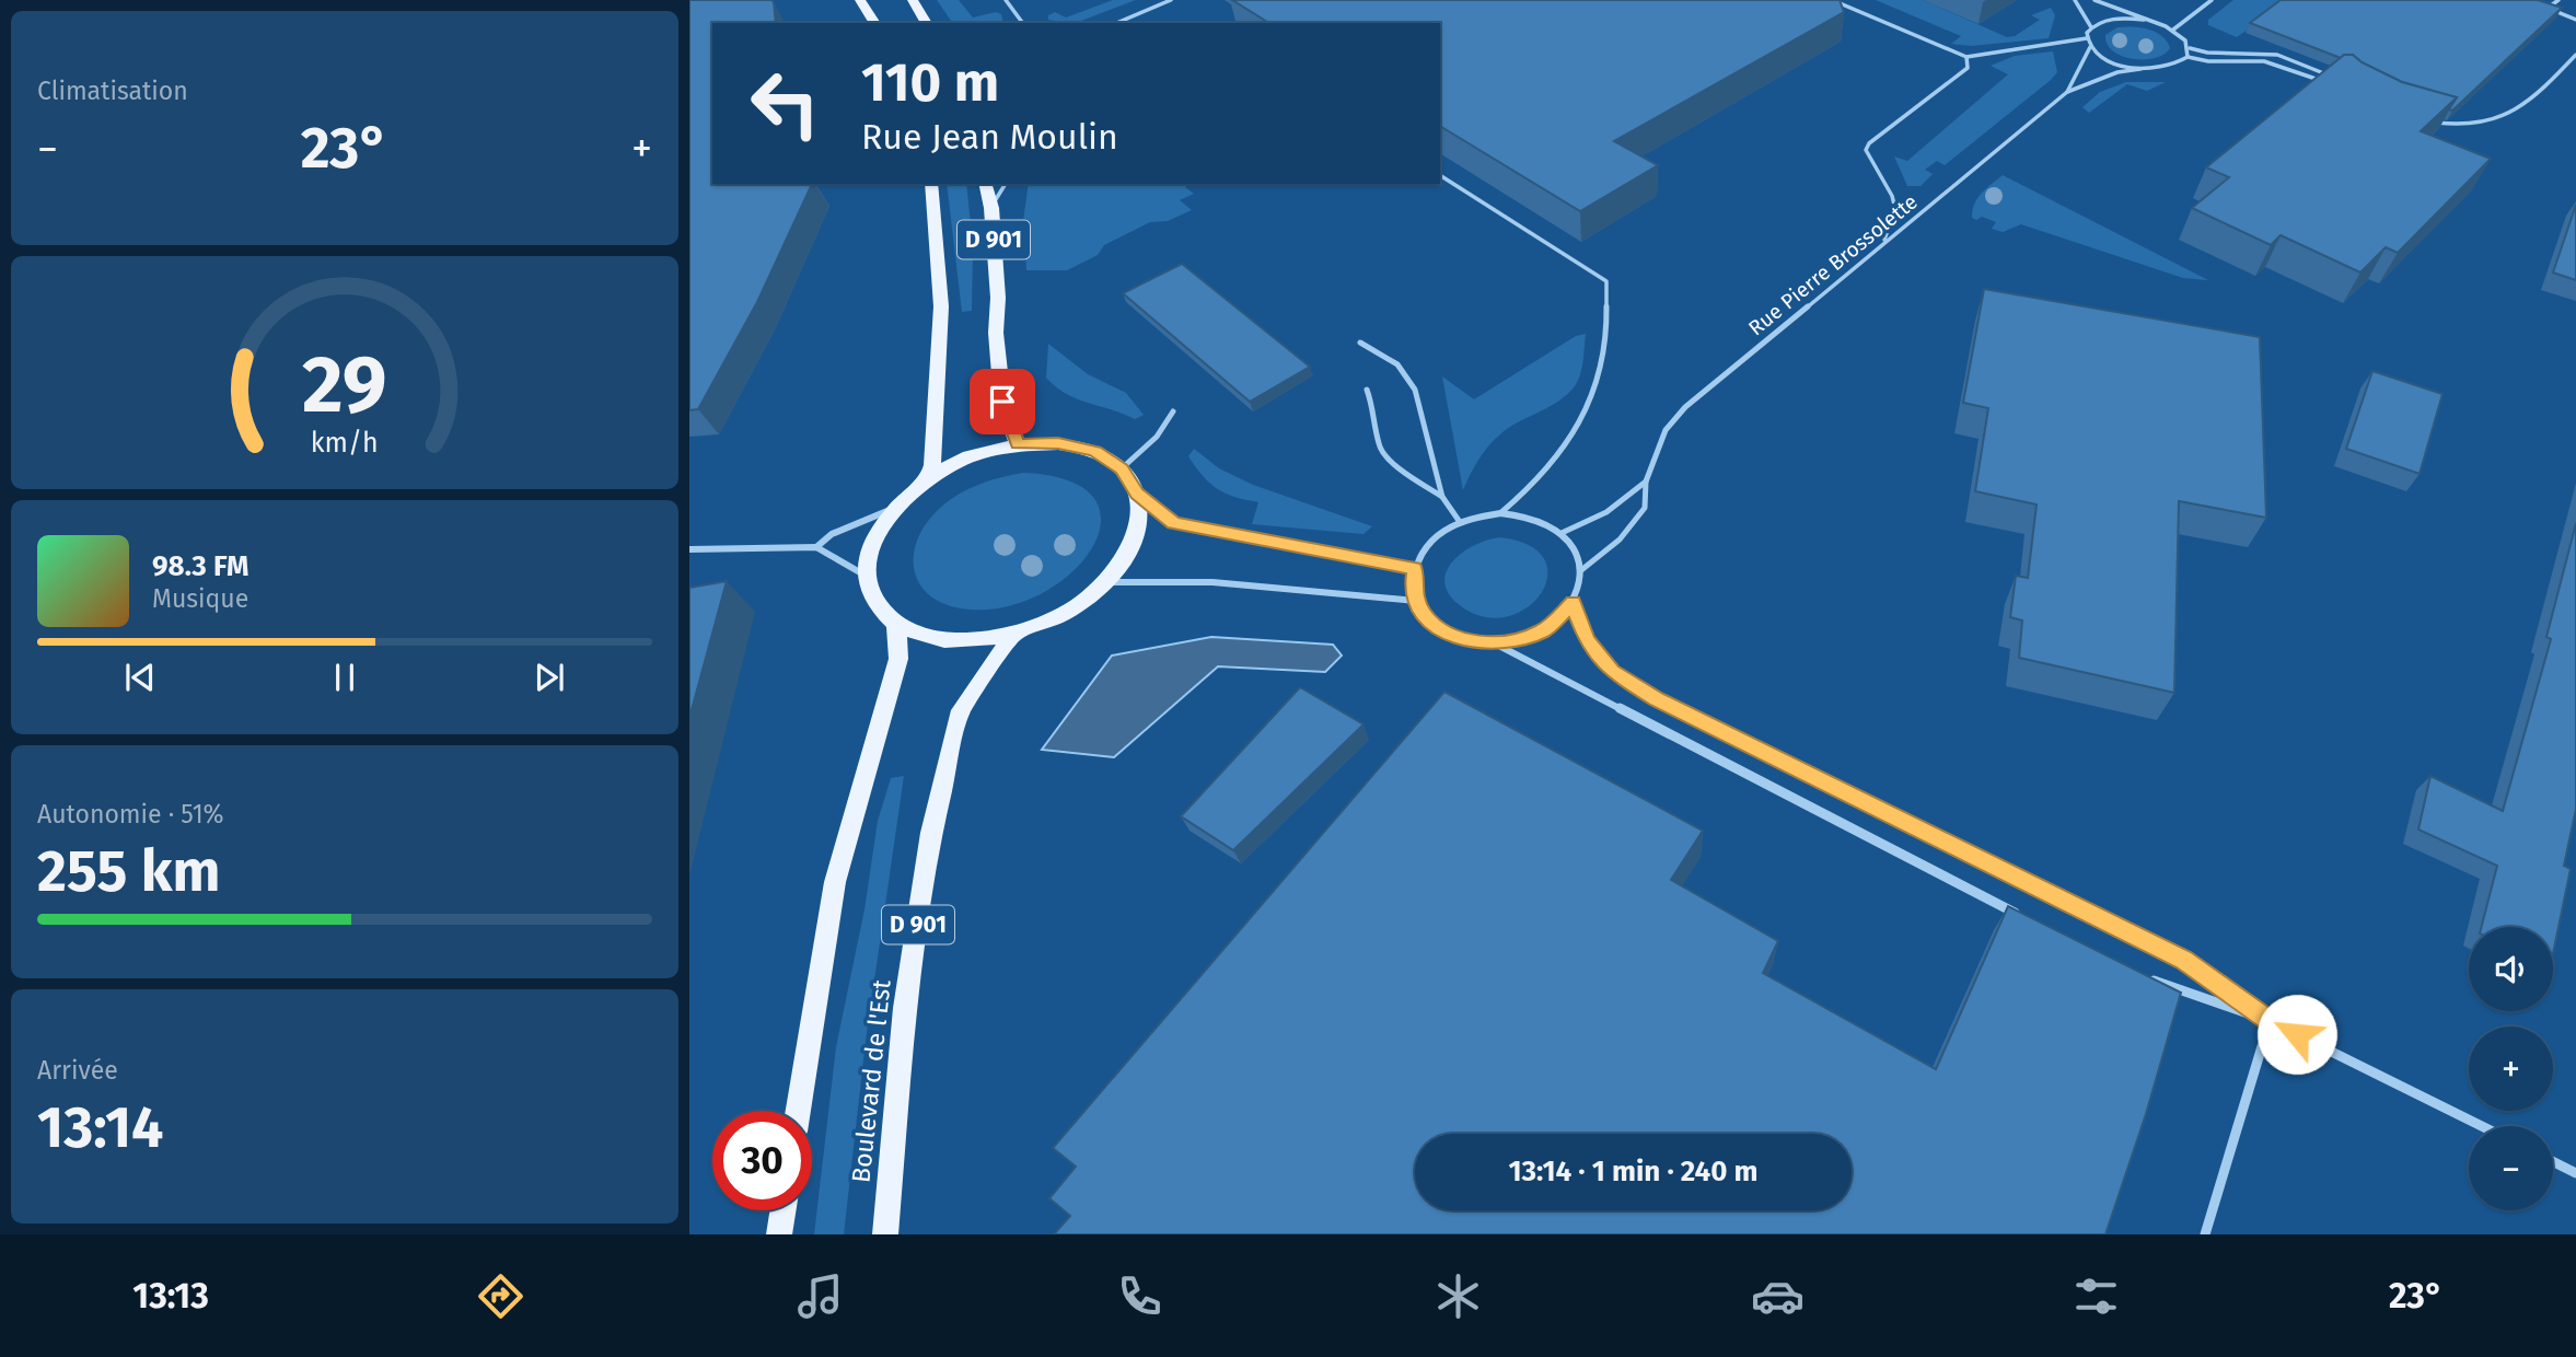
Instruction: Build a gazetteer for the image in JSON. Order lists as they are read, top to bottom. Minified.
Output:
{"streets":{"main road":["D 901","Boulevard de l'Est"],"lane":["Rue Pierre Brossolette"]},"crossings":[["D 901","Boulevard de l'Est"]],"page":{"tile":["Climatisation",["Autonomie · 51%","255 km"],["Arrivée","13:14"]],"turn":["110 m","Rue Jean Moulin"],"heat":["−","23°","+"],"song":["98.3 FM","Musique"],"map_buttons":["+","−"],"limit":"30","trip":"13:14 · 1 min · 240 m","tabs":["13:13","23°"],"gauge":["29","km/h"]}}
